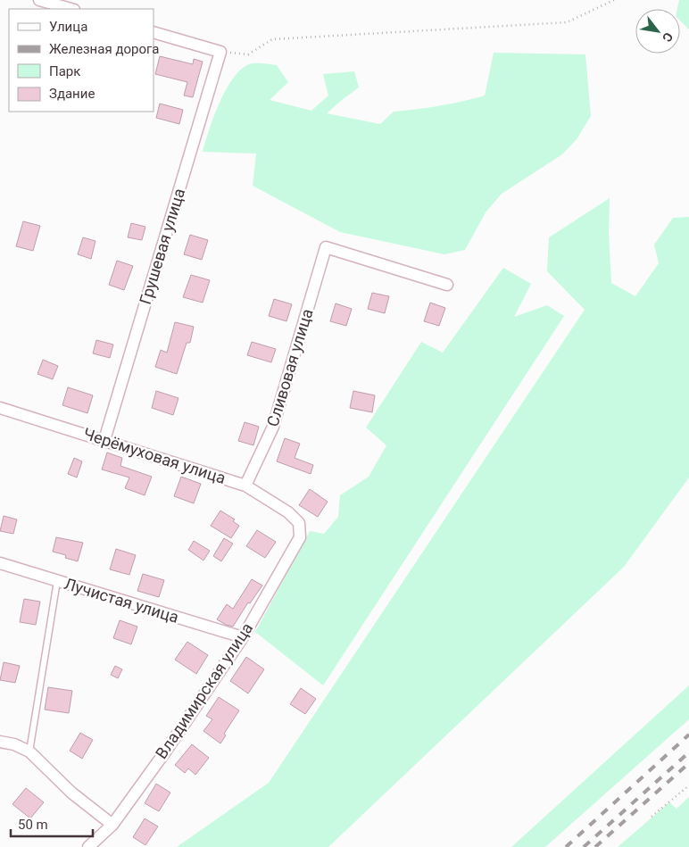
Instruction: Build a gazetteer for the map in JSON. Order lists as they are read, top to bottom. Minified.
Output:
{"streets":{"street":["Грушевая улица","Сливовая улица","Черёмуховая улица","Лучистая улица","Владимирская улица"]},"crossings":[["Грушевая улица","Черёмуховая улица"],["Сливовая улица","Черёмуховая улица"],["Черёмуховая улица","Владимирская улица"],["Лучистая улица","Владимирская улица"]],"legend":["Улица","Железная дорога","Парк","Здание"],"scale_bar":"50 m","north":"bottom right"}
